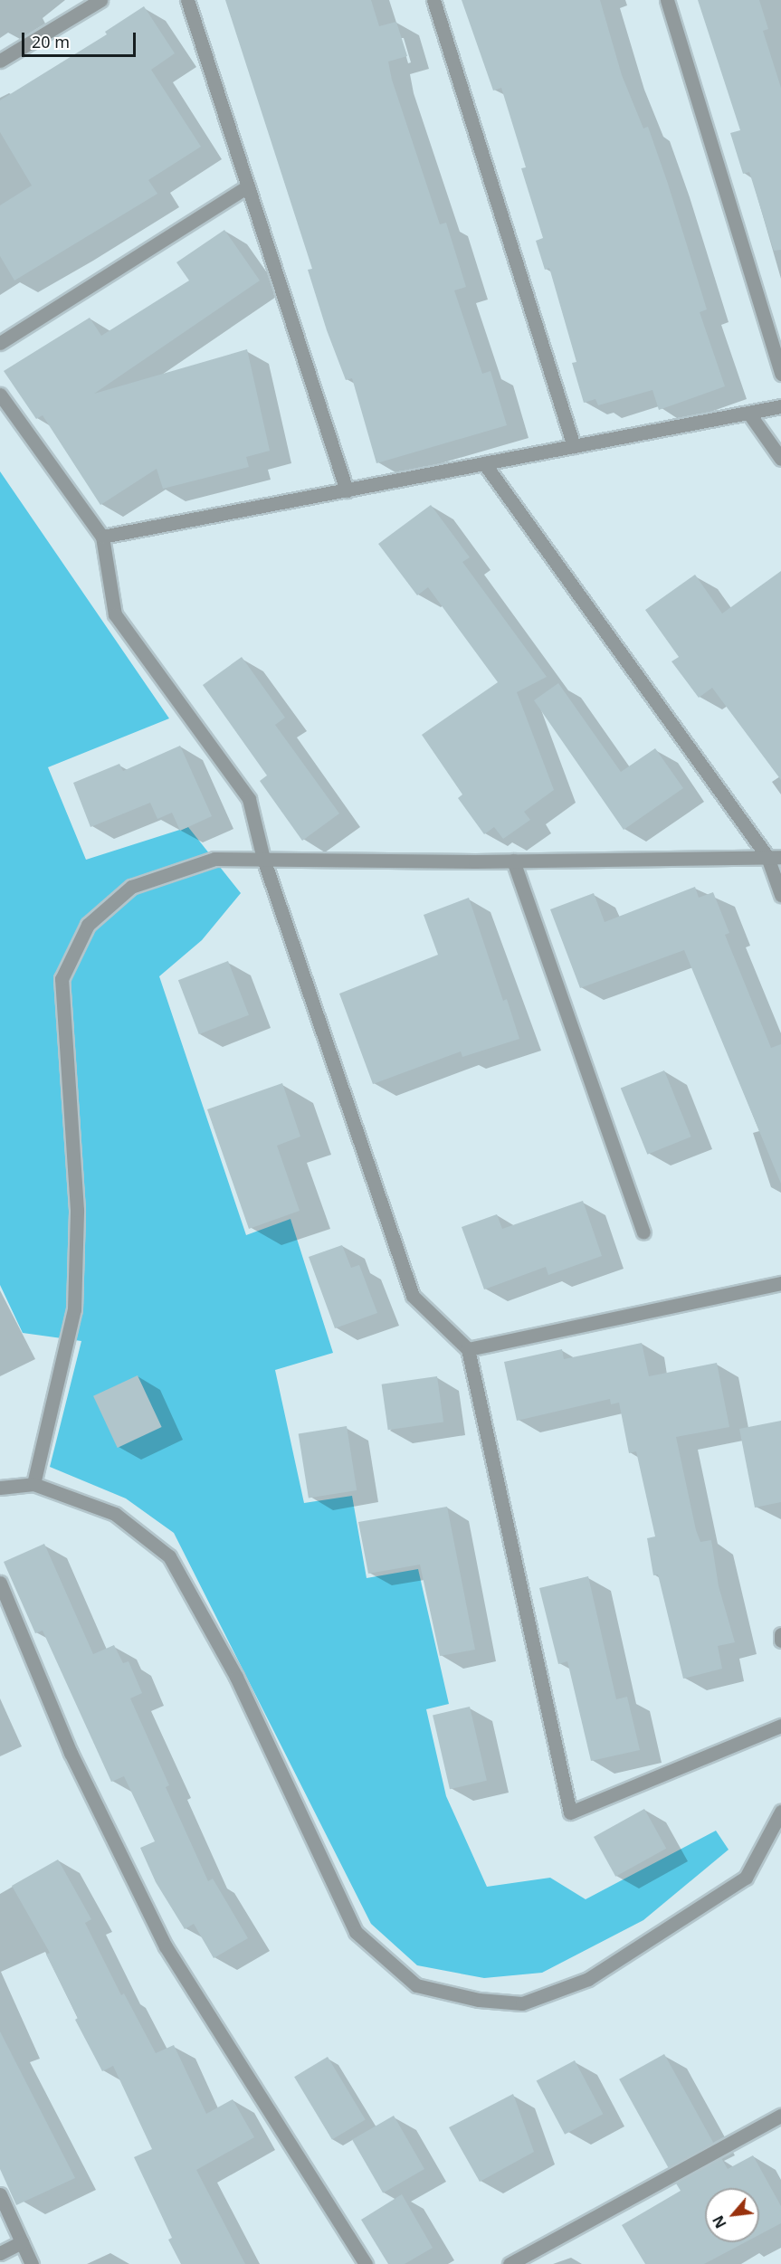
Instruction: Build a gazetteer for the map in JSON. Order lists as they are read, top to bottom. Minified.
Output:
{"scale_bar":"20 m","north":"bottom left"}
